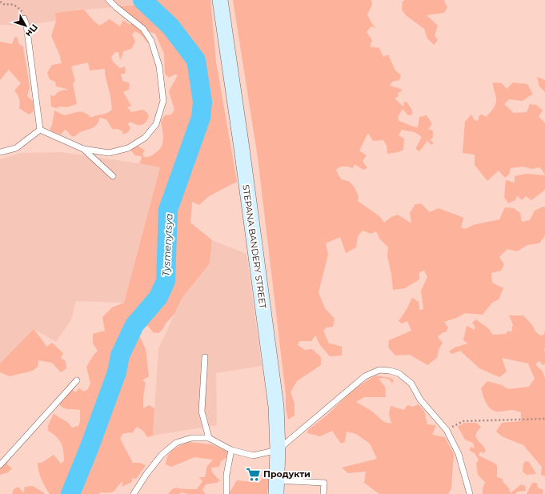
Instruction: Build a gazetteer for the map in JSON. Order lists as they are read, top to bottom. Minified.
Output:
{"streets":{"main road":["STEPANA BANDERY STREET"]},"water":["Tysmenytsya"],"places":{"supermarket":["Продукти"]},"north":"bottom right"}
